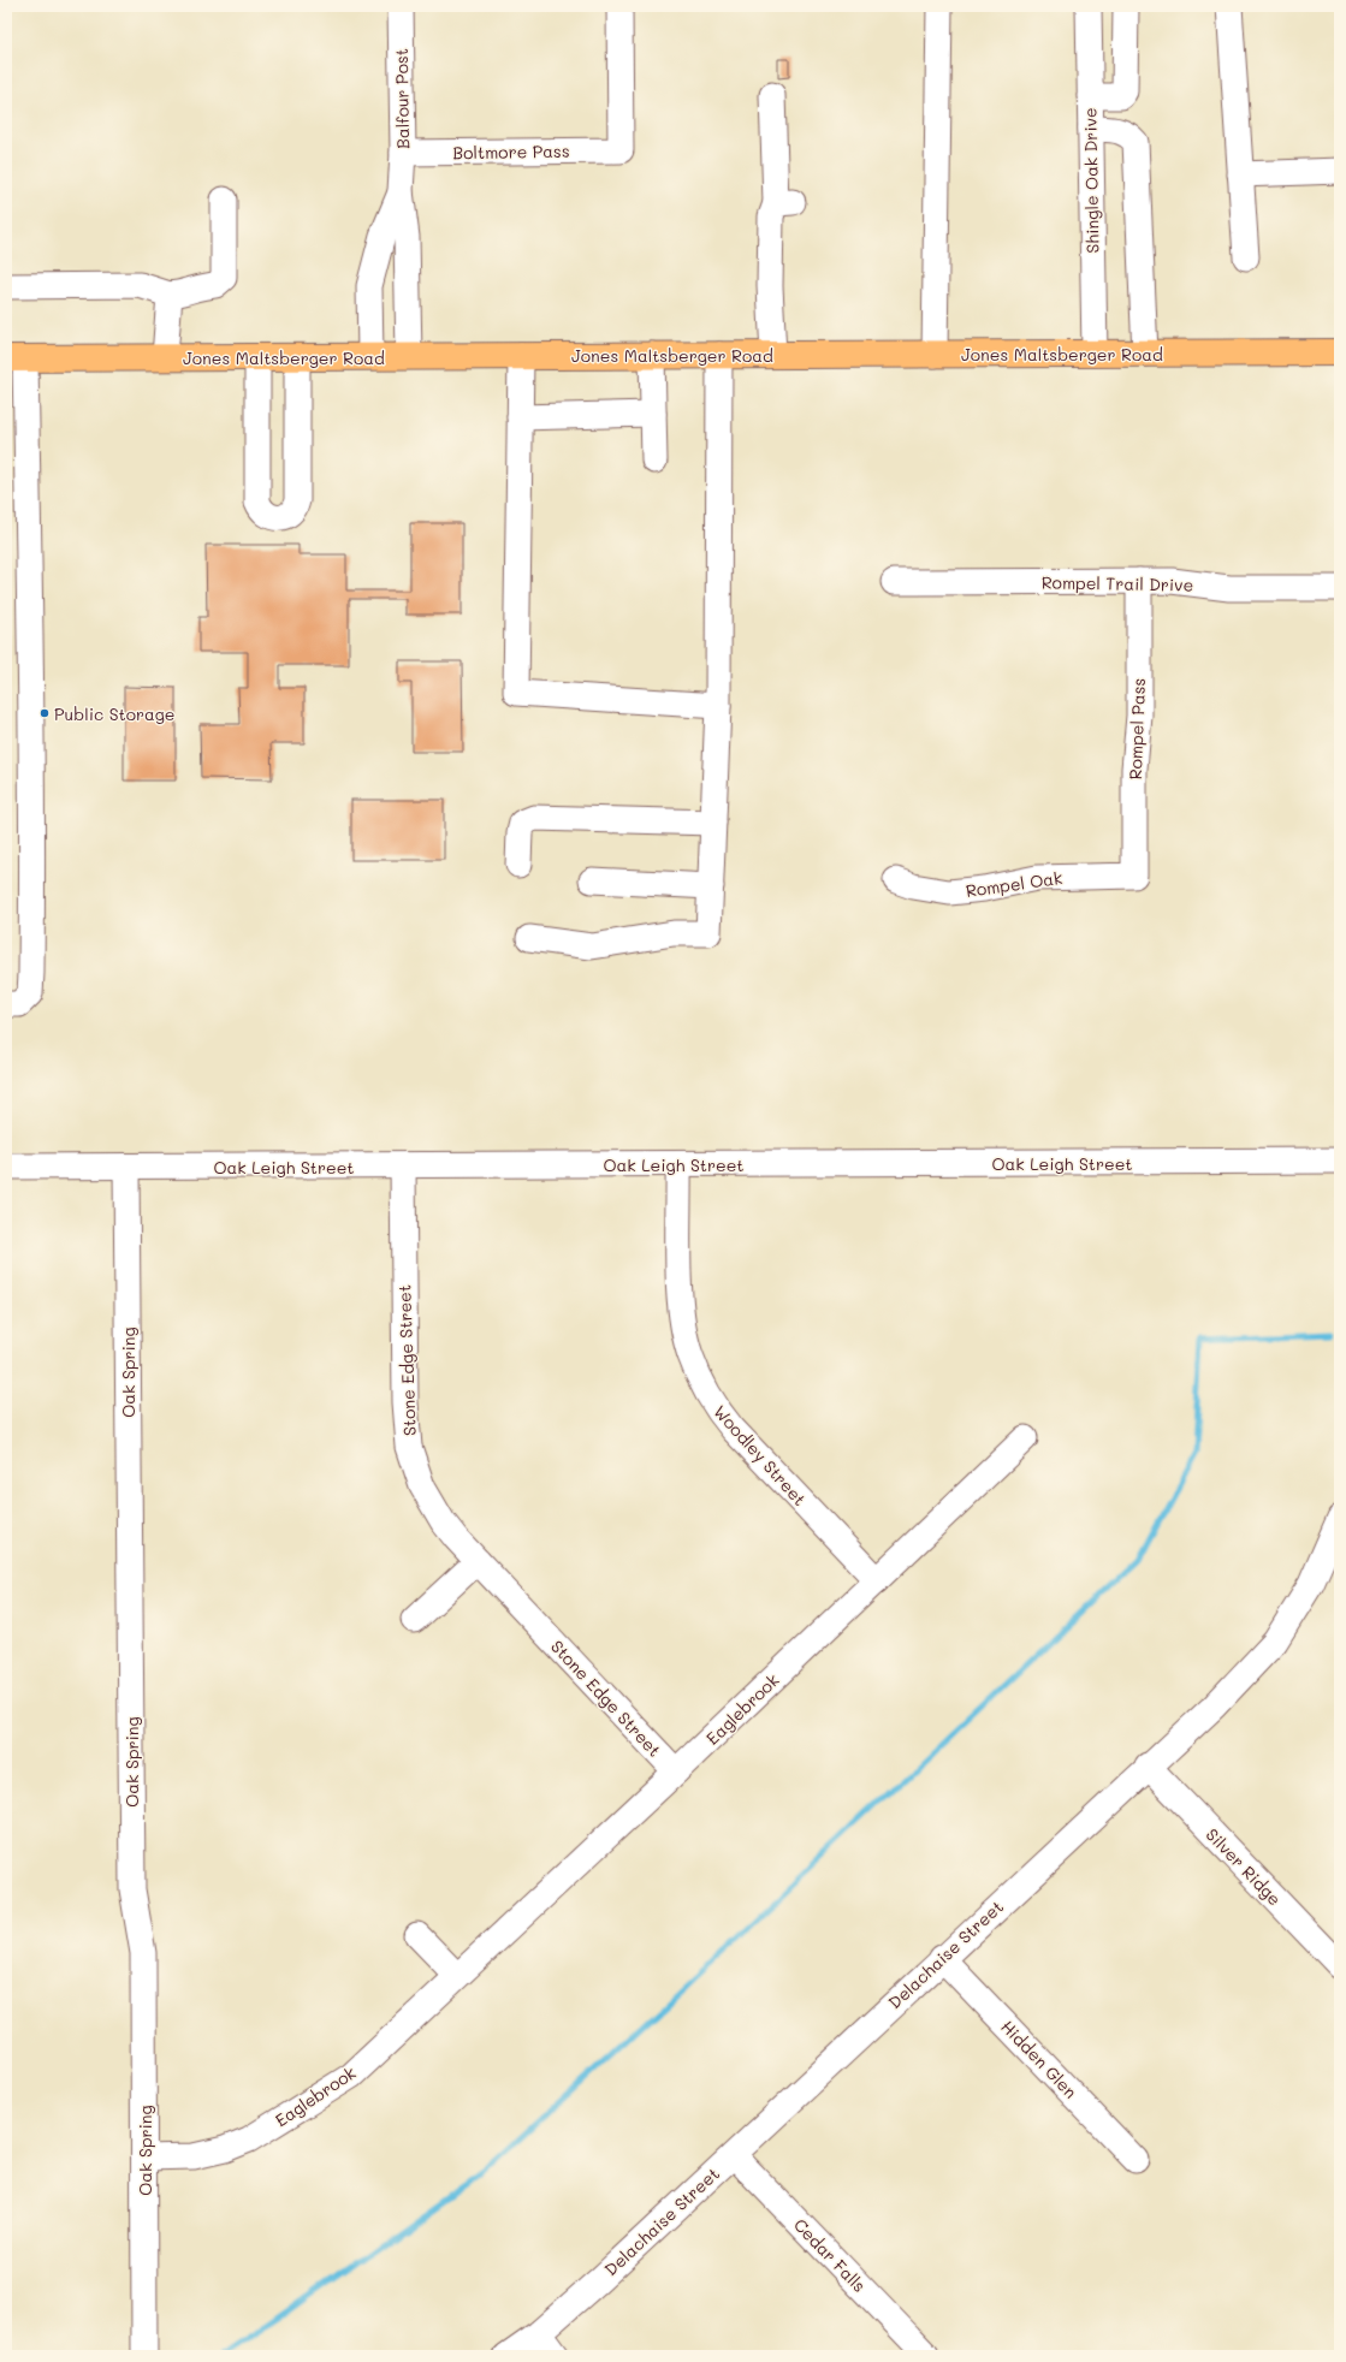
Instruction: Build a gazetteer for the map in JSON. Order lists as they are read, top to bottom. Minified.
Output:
{"streets":{"main road":["Jones Maltsberger Road"],"street":["Balfour Post","Boltmore Pass","Shingle Oak Drive","Rompel Trail Drive","Rompel Pass","Rompel Oak","Oak Leigh Street","Stone Edge Street","Oak Spring","Woodley Street","Eaglebrook","Silver Ridge","Delachaise Street","Hidden Glen","Cedar Falls"]},"crossings":[["Balfour Post","Boltmore Pass"],["Balfour Post","Jones Maltsberger Road"],["Shingle Oak Drive","Jones Maltsberger Road"],["Rompel Trail Drive","Rompel Pass"],["Rompel Pass","Rompel Oak"],["Oak Leigh Street","Stone Edge Street"],["Oak Leigh Street","Oak Spring"],["Oak Leigh Street","Woodley Street"],["Stone Edge Street","Eaglebrook"],["Oak Spring","Eaglebrook"],["Woodley Street","Eaglebrook"],["Silver Ridge","Delachaise Street"],["Delachaise Street","Hidden Glen"],["Delachaise Street","Cedar Falls"]],"places":["Public Storage"]}
